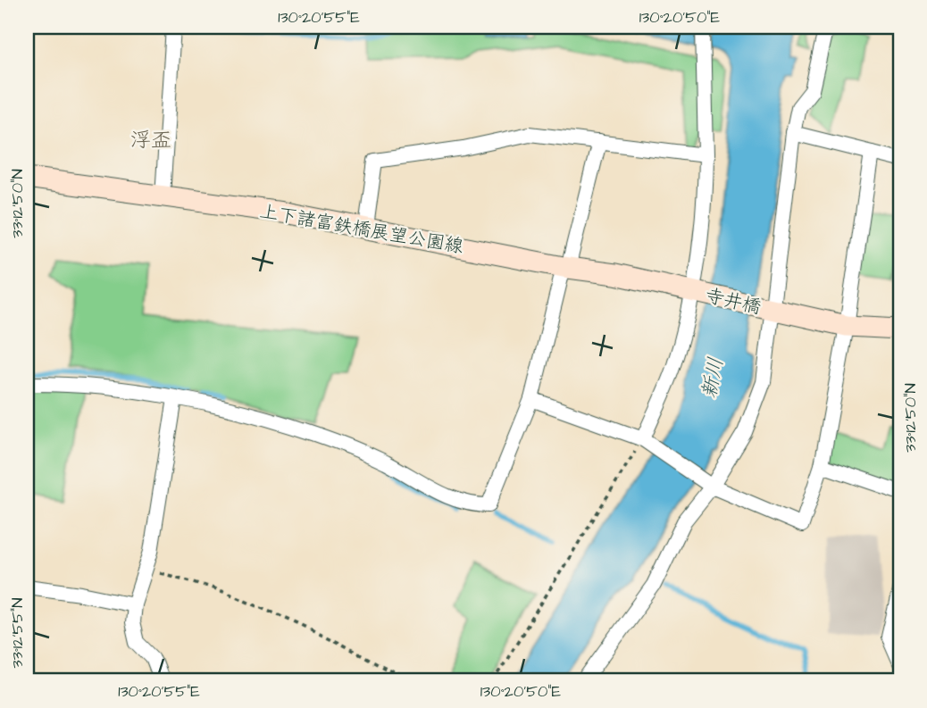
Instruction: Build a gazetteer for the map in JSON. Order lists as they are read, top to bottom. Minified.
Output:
{"streets":{"street":["上下諸富鉄橋展望公園線","寺井橋"]},"crossings":[["上下諸富鉄橋展望公園線","寺井橋"]],"districts":["浮盃"],"water":["新川"],"coordinates":["130°20'55\"E","130°20'50\"E","33°12'50\"N","33°12'55\"N"]}
